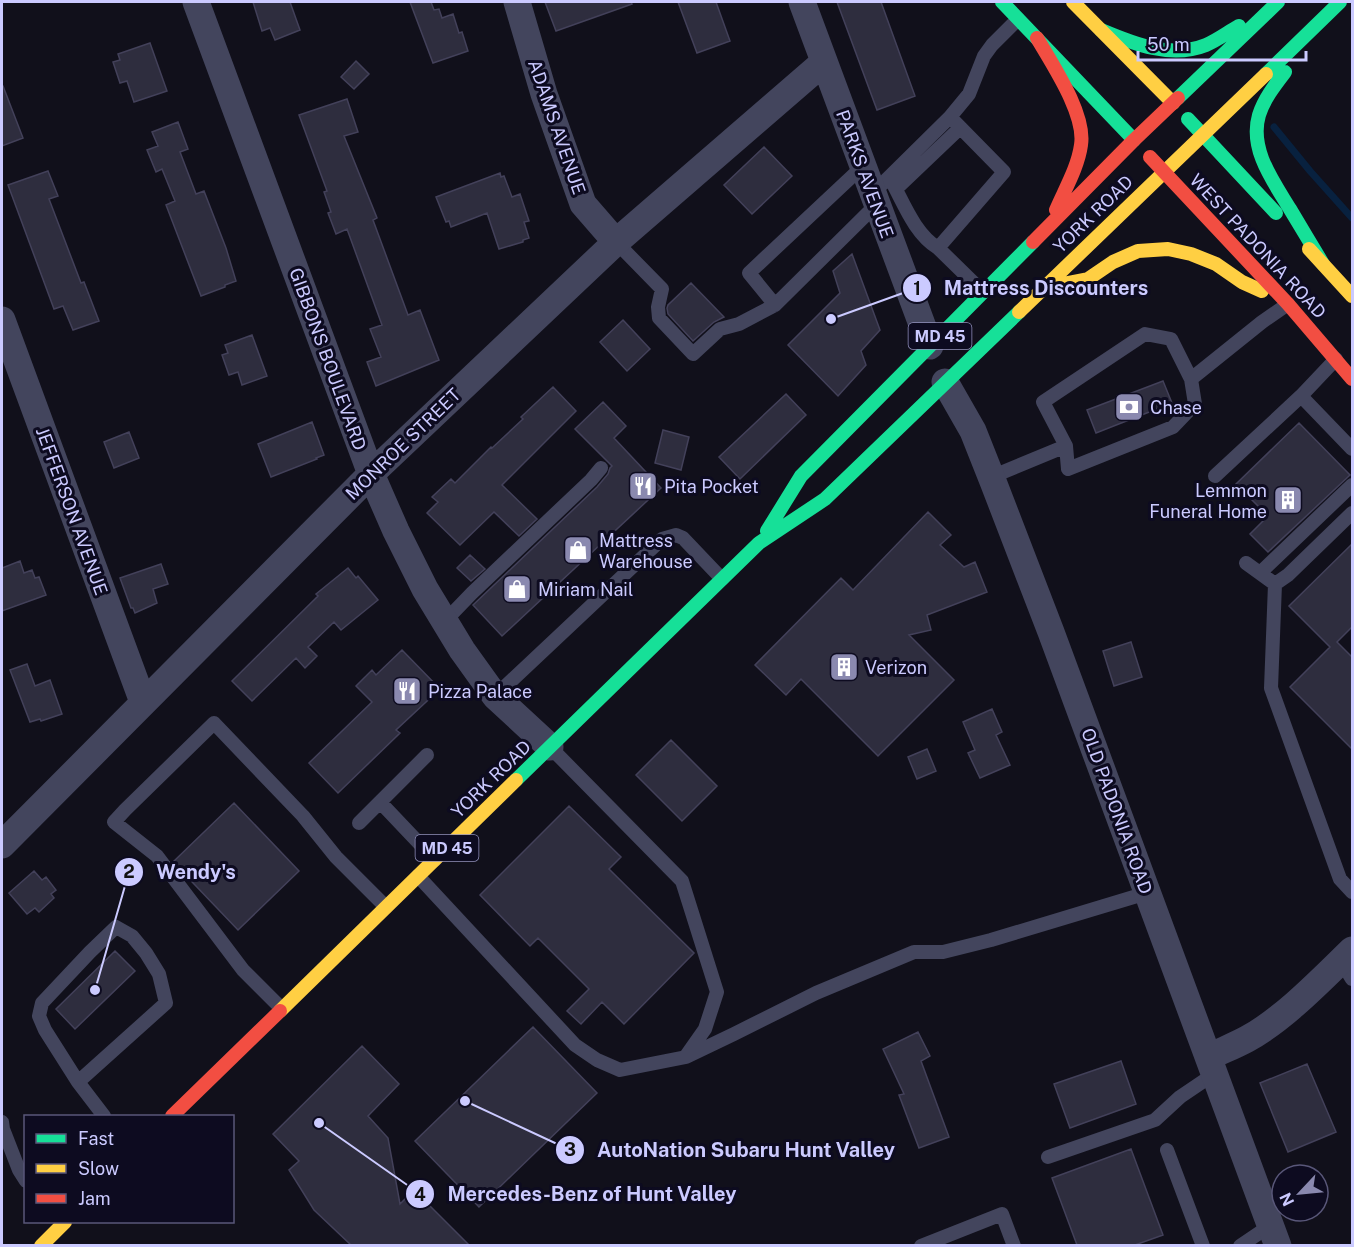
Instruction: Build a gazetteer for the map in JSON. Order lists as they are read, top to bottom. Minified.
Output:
{"streets":{"main road":["YORK ROAD","WEST PADONIA ROAD","MD 45"],"street":["ADAMS AVENUE","PARKS AVENUE","GIBBONS BOULEVARD","MONROE STREET","JEFFERSON AVENUE","OLD PADONIA ROAD"]},"crossings":[["ADAMS AVENUE","MONROE STREET"],["PARKS AVENUE","YORK ROAD"],["PARKS AVENUE","MONROE STREET"],["YORK ROAD","WEST PADONIA ROAD"],["YORK ROAD","GIBBONS BOULEVARD"],["YORK ROAD","OLD PADONIA ROAD"],["GIBBONS BOULEVARD","MONROE STREET"],["MONROE STREET","JEFFERSON AVENUE"]],"places":{"other":["Mattress Discounters","Wendy's","AutoNation Subaru Hunt Valley","Mercedes-Benz of Hunt Valley"],"bank":["Chase"],"restaurant":["Pita Pocket","Pizza Palace"],"building":["Lemmon Funeral Home","Verizon"],"shop":["Mattress Warehouse","Miriam Nail"]},"legend":["Fast","Slow","Jam"],"scale_bar":"50 m","north":"bottom left"}
